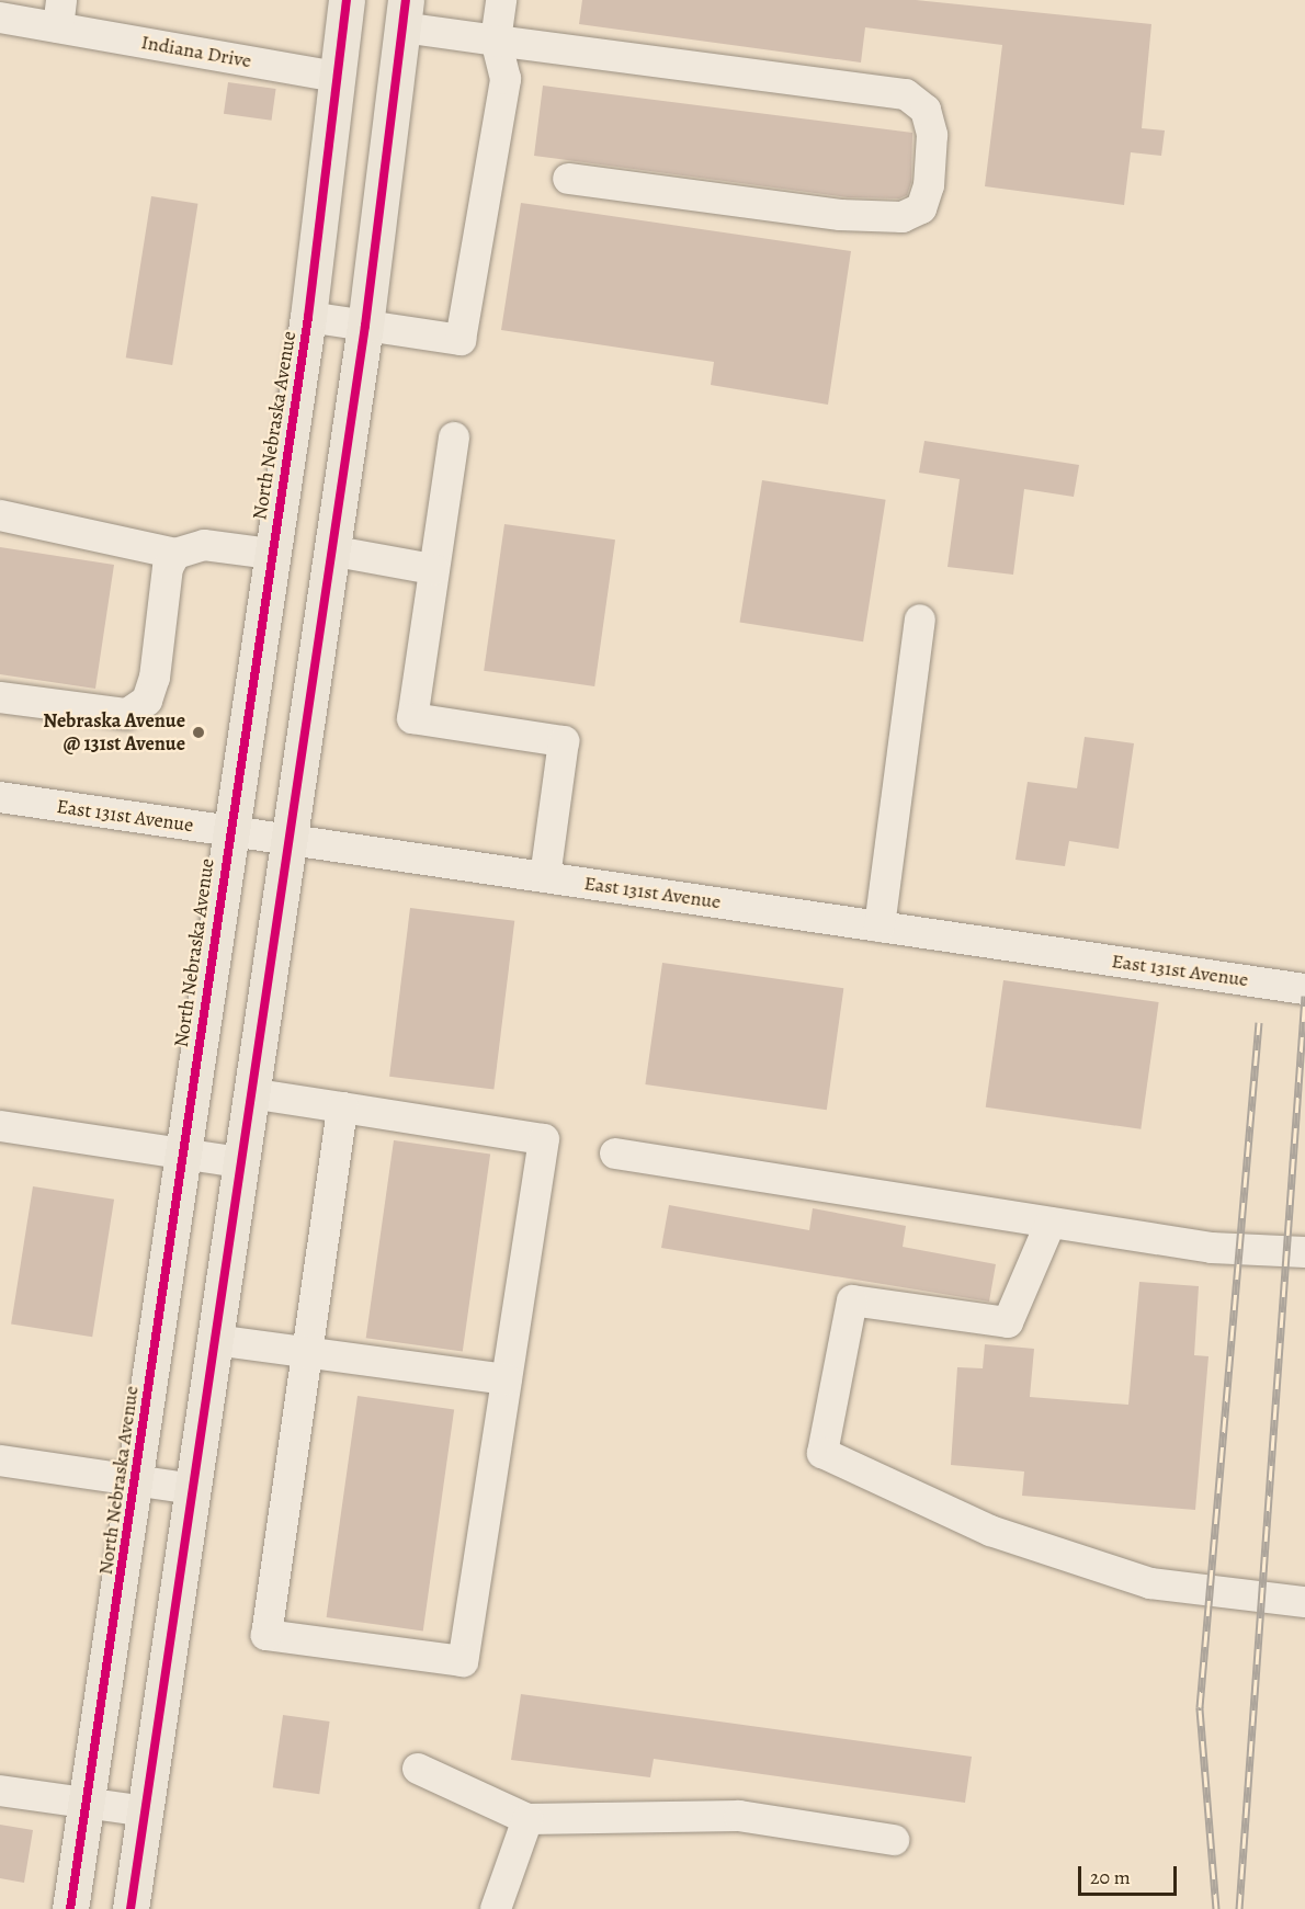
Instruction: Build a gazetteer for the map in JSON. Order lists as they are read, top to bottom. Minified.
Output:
{"streets":{"main road":["North Nebraska Avenue"],"street":["Indiana Drive","East 131st Avenue"]},"crossings":[["Indiana Drive","North Nebraska Avenue"],["North Nebraska Avenue","East 131st Avenue"]],"places":["Nebraska Avenue @ 131st Avenue"],"scale_bar":"20 m"}
